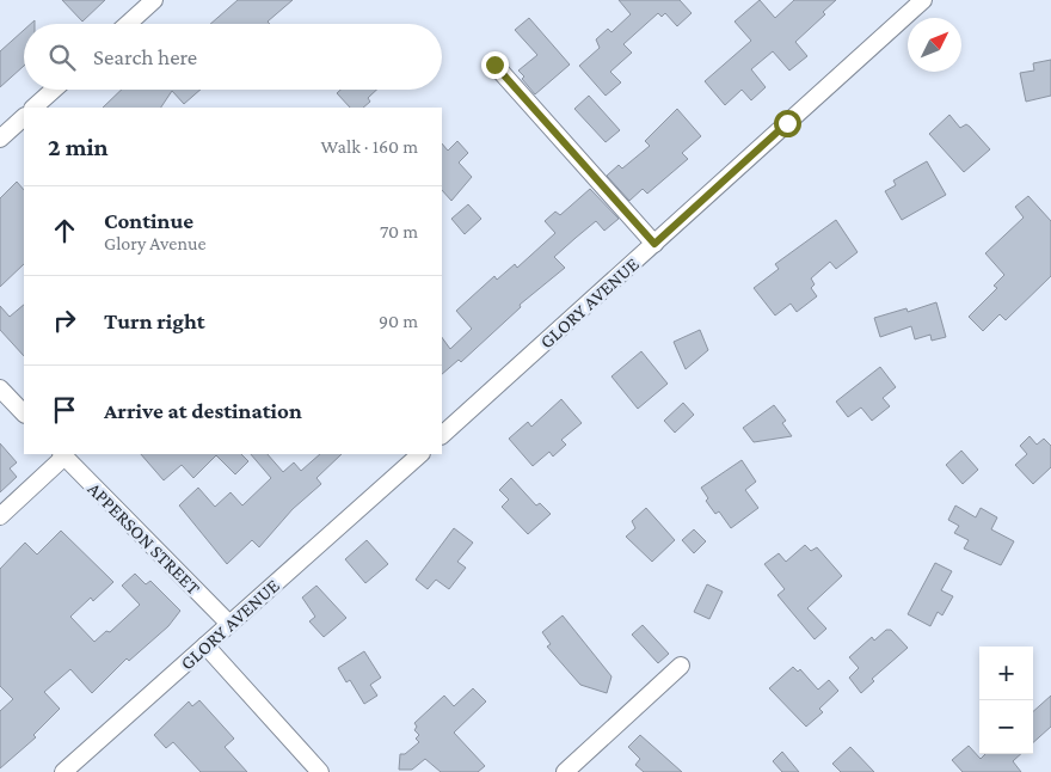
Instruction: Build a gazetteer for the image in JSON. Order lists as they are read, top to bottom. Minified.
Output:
{"streets":{"street":["GLORY AVENUE","APPERSON STREET"]},"crossings":[["GLORY AVENUE","APPERSON STREET"]],"north":"top right","page":{"search":"Search here","heading":["2 min","Walk · 160 m"],"list":[["Continue","Glory Avenue","70 m"],["Turn right","90 m"],"Arrive at destination"],"map_buttons":["+","−"]}}
